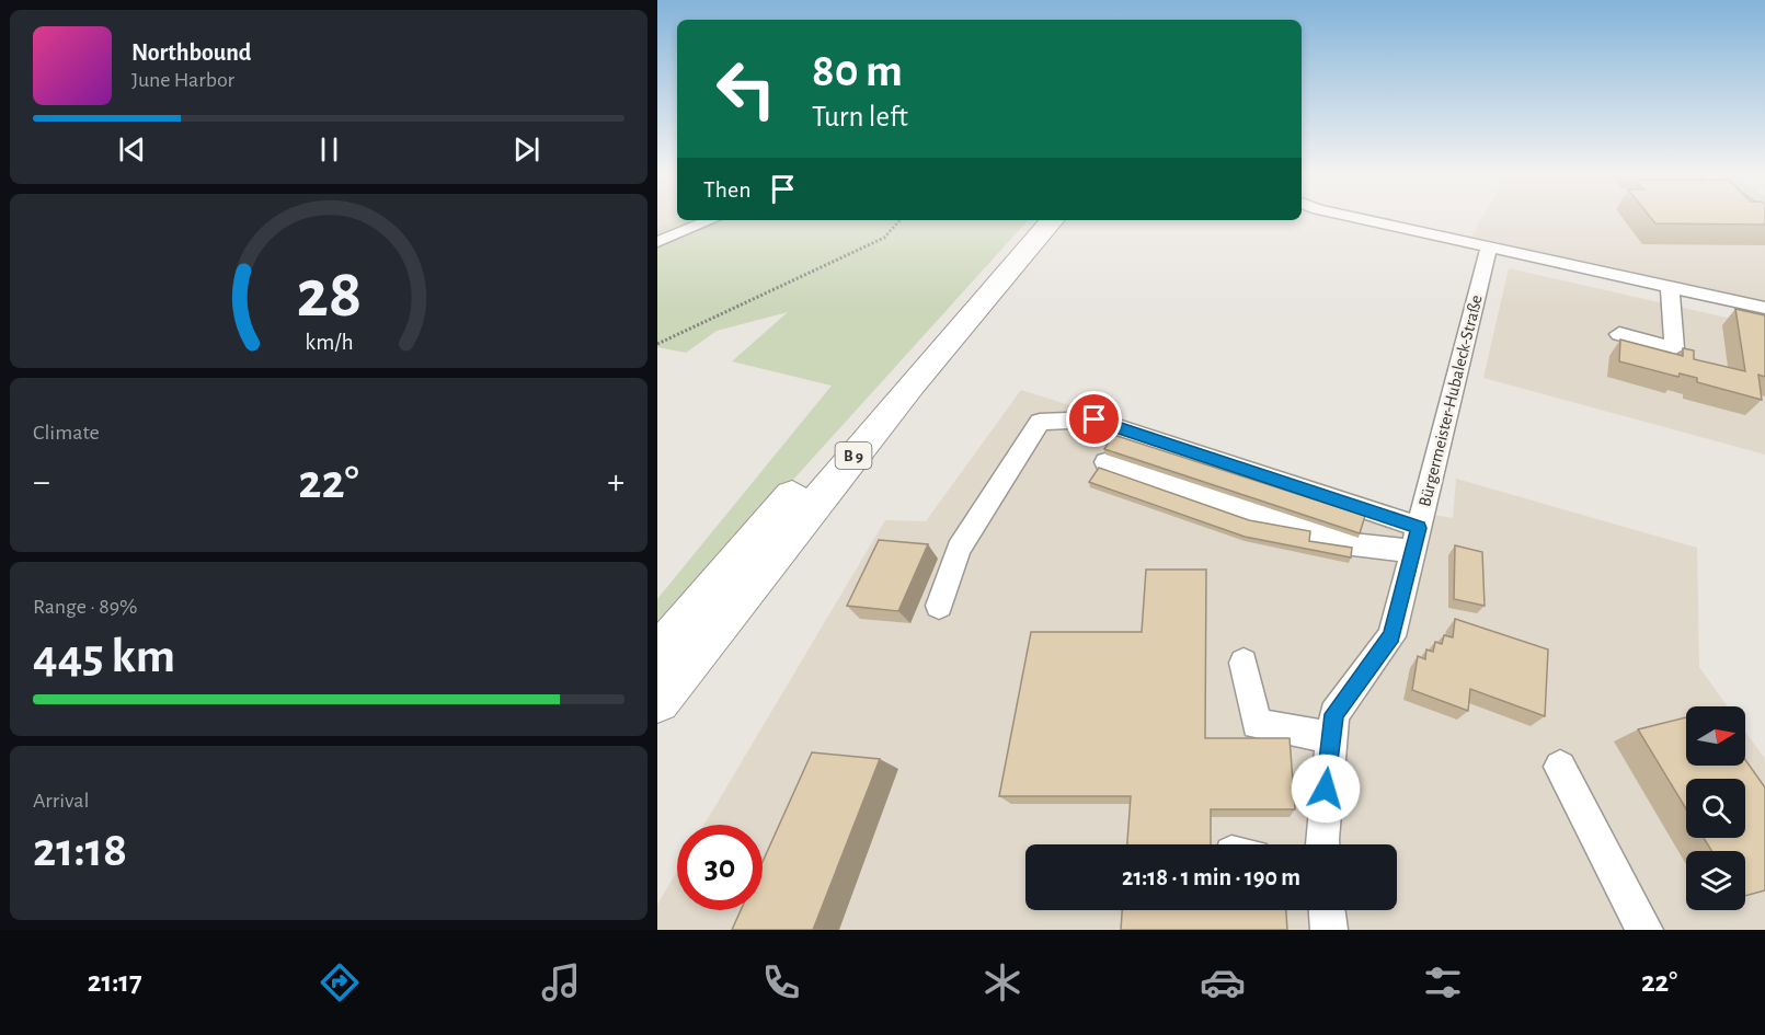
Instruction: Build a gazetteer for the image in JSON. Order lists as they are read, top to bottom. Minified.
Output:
{"streets":{"highway":["B 9"],"street":["Bürgermeister-Hubaleck-Straße"]},"north":"right","page":{"turn":["80 m","Turn left"],"song":["Northbound","June Harbor"],"then":"Then","tile":["Climate",["Range · 89%","445 km"],["Arrival","21:18"]],"heat":["−","22°","+"],"limit":"30","trip":"21:18 · 1 min · 190 m","tabs":["21:17","22°"],"gauge":["28","km/h"]}}
